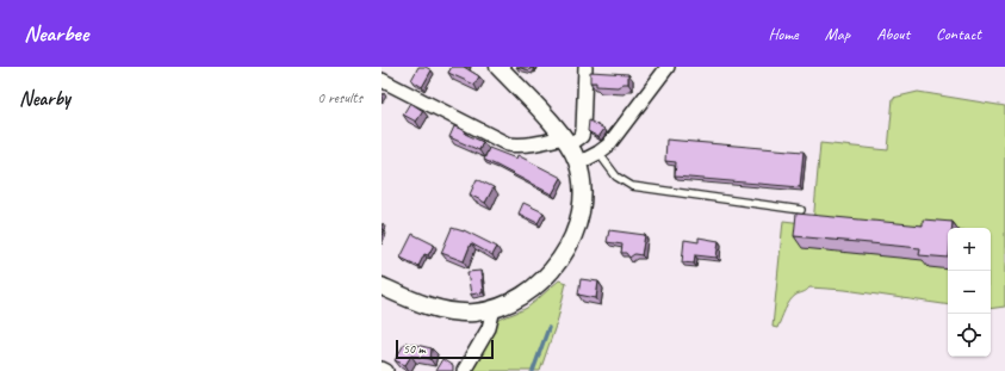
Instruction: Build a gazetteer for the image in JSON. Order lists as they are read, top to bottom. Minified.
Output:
{"scale_bar":"50 m","page":{"header":"Nearbee","nav":["Home","Map","About","Contact"],"heading":["Nearby","0 results"],"map_buttons":["+","−"],"scale":"50 m"}}
